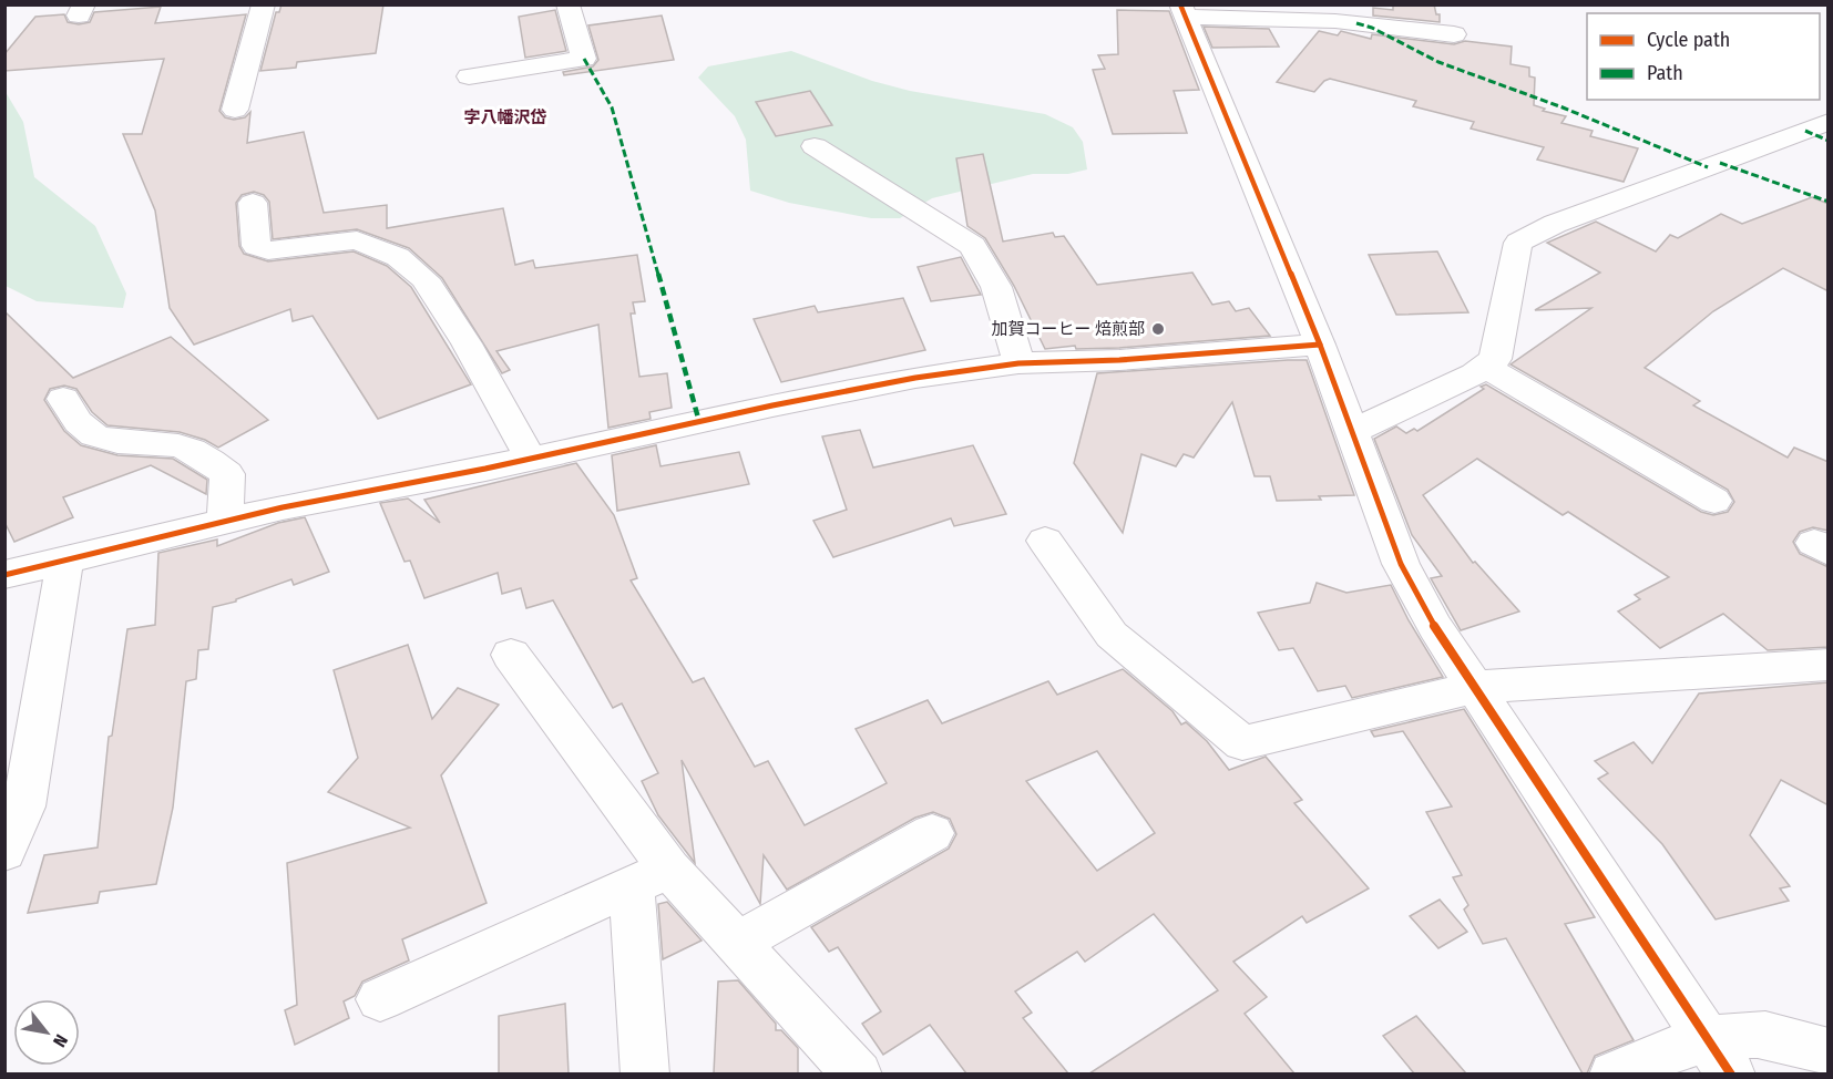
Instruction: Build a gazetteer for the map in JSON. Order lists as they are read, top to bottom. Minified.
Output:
{"districts":["字八幡沢岱"],"places":["加賀コーヒー 焙煎部"],"legend":["Cycle path","Path"],"north":"bottom right"}
